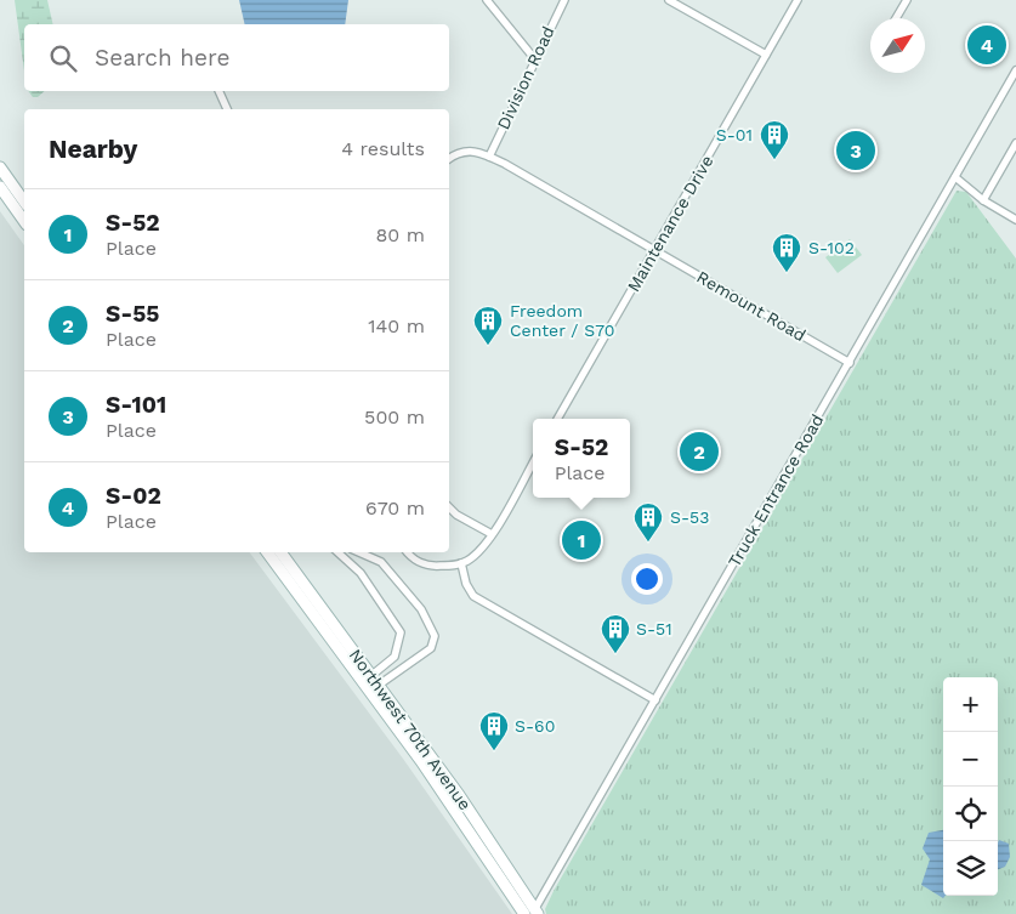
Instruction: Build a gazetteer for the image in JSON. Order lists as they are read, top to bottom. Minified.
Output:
{"streets":{"main road":["Northwest 70th Avenue"],"street":["Division Road","Maintenance Drive","Remount Road","Truck Entrance Road"]},"crossings":[["Division Road","Remount Road"],["Maintenance Drive","Remount Road"],["Remount Road","Truck Entrance Road"],["Truck Entrance Road","Northwest 70th Avenue"]],"places":{"building":["S-01","S-102","Freedom Center / S70","S-53","S-51","S-60"]},"north":"top right","page":{"pins":["4","3","2","1"],"search":"Search here","heading":["Nearby","4 results"],"list":[{"mark":"1","name":"S-52","note":"Place","value":"80 m"},{"mark":"2","name":"S-55","note":"Place","value":"140 m"},{"mark":"3","name":"S-101","note":"Place","value":"500 m"},{"mark":"4","name":"S-02","note":"Place","value":"670 m"}],"popup":["S-52","Place"],"map_buttons":["+","−"]}}
